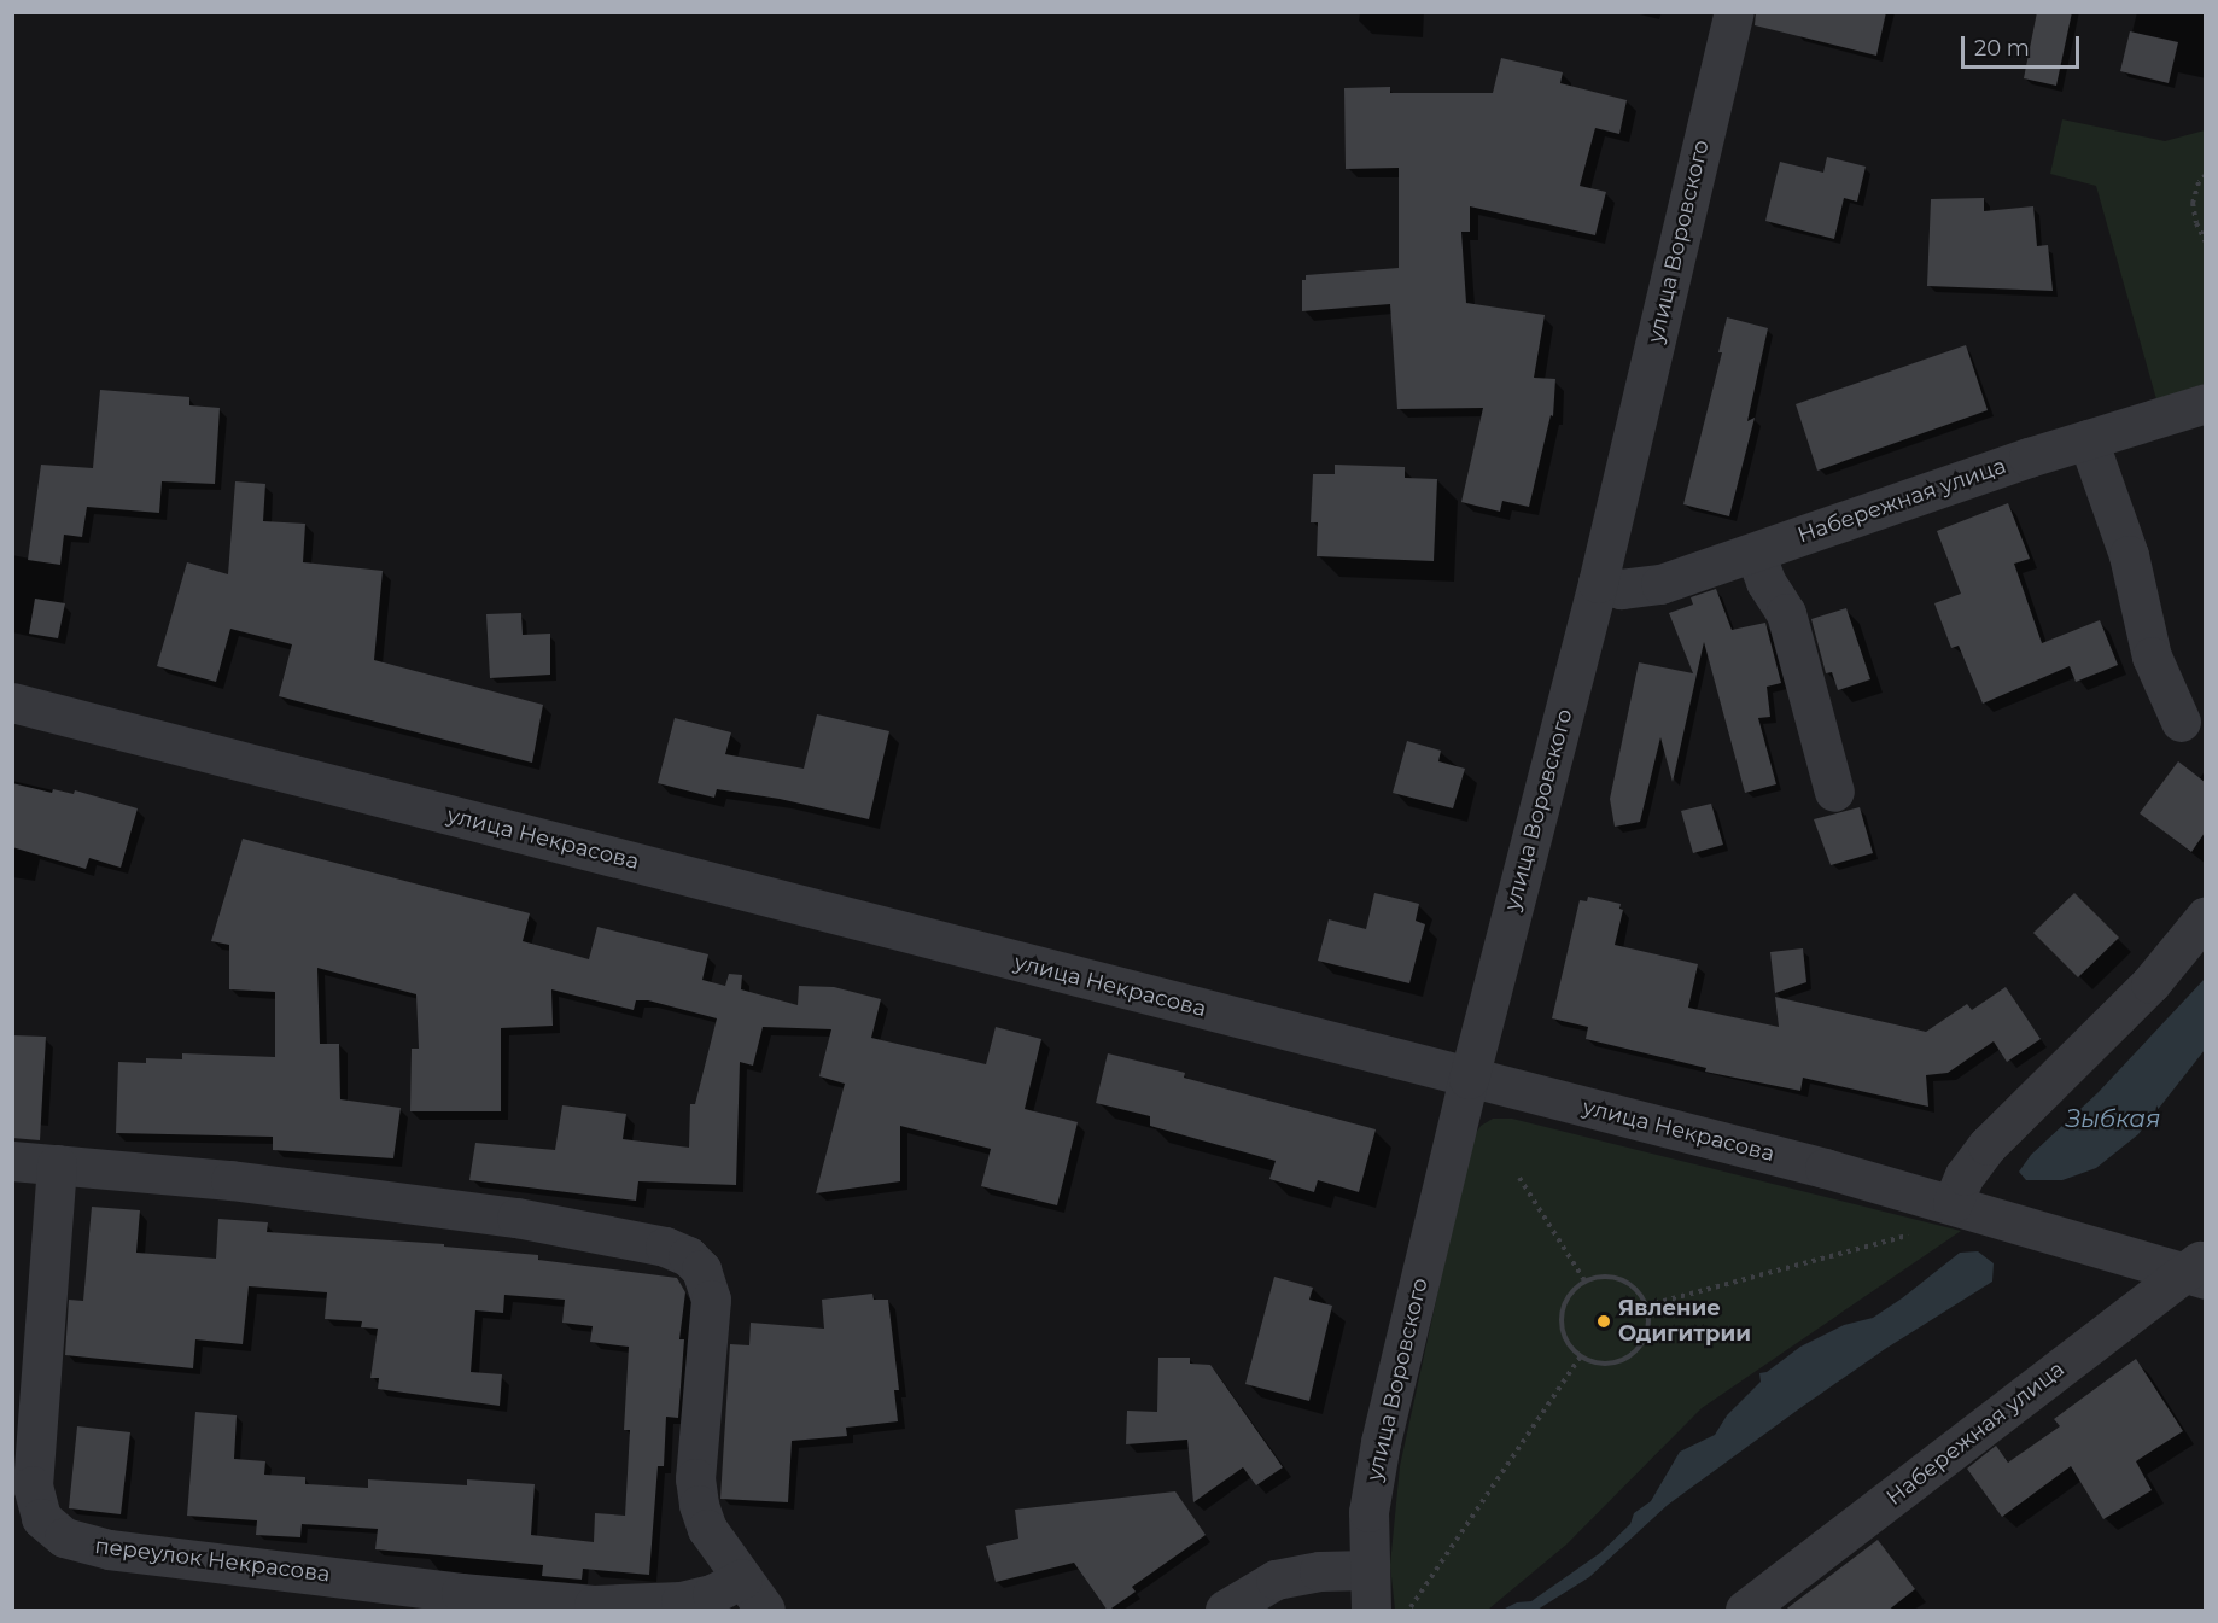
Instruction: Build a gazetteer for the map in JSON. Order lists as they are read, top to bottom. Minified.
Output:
{"streets":{"street":["улица Воровского","Набережная улица","улица Некрасова","переулок Некрасова"]},"crossings":[["улица Воровского","Набережная улица"],["улица Воровского","улица Некрасова"],["Набережная улица","улица Некрасова"]],"water":["Зыбкая"],"places":["Явление Одигитрии"],"scale_bar":"20 m"}
